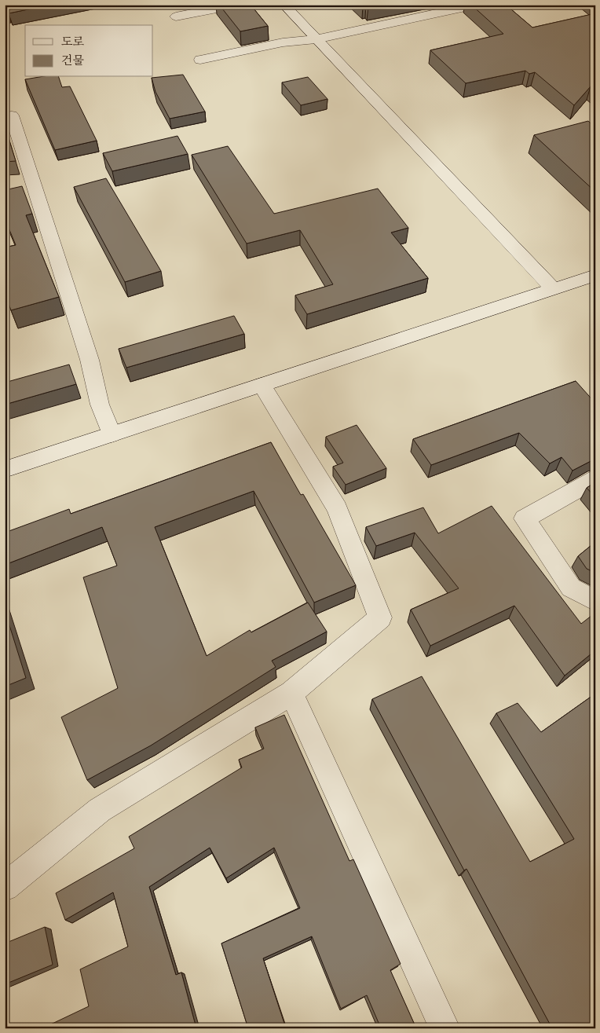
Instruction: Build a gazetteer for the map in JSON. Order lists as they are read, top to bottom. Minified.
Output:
{"legend":["도로","건물"]}
